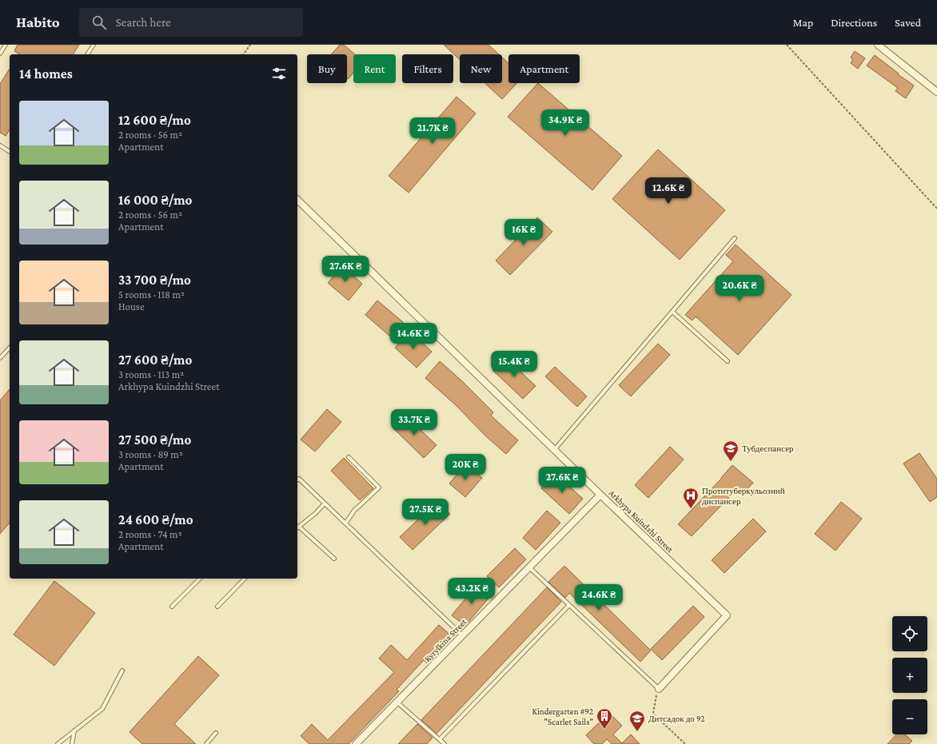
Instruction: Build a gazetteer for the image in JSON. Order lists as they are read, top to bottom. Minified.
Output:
{"streets":{"street":["Arkhypa Kuindzhi Street","Kyrylkina Street"]},"crossings":[["Arkhypa Kuindzhi Street","Kyrylkina Street"]],"places":{"school or university":["Тубдеспансер","Дитсадок до 92"],"hospital":["Протитуберкульозний диспансер"],"building":["Kindergarten #92 \"Scarlet Sails\""]},"page":{"header":"Habito","search":"Search here","nav":["Map","Directions","Saved"],"chip":["Buy","Rent","Filters","New","Apartment"],"heading":"14 homes","list":[{"name":"12 600 ₴/mo","note":"2 rooms · 56 m² · Apartment"},{"name":"16 000 ₴/mo","note":"2 rooms · 56 m² · Apartment"},{"name":"33 700 ₴/mo","note":"5 rooms · 118 m² · House"},{"name":"27 600 ₴/mo","note":"3 rooms · 113 m² · Arkhypa Kuindzhi Street"},{"name":"27 500 ₴/mo","note":"3 rooms · 89 m² · Apartment"},{"name":"24 600 ₴/mo","note":"2 rooms · 74 m² · Apartment"}],"price":["34.9K ₴","21.7K ₴","12.6K ₴","16K ₴","27.6K ₴","20.6K ₴","14.6K ₴","15.4K ₴","33.7K ₴","20K ₴","27.6K ₴","27.5K ₴","43.2K ₴","24.6K ₴"],"map_buttons":["+","−"]}}
